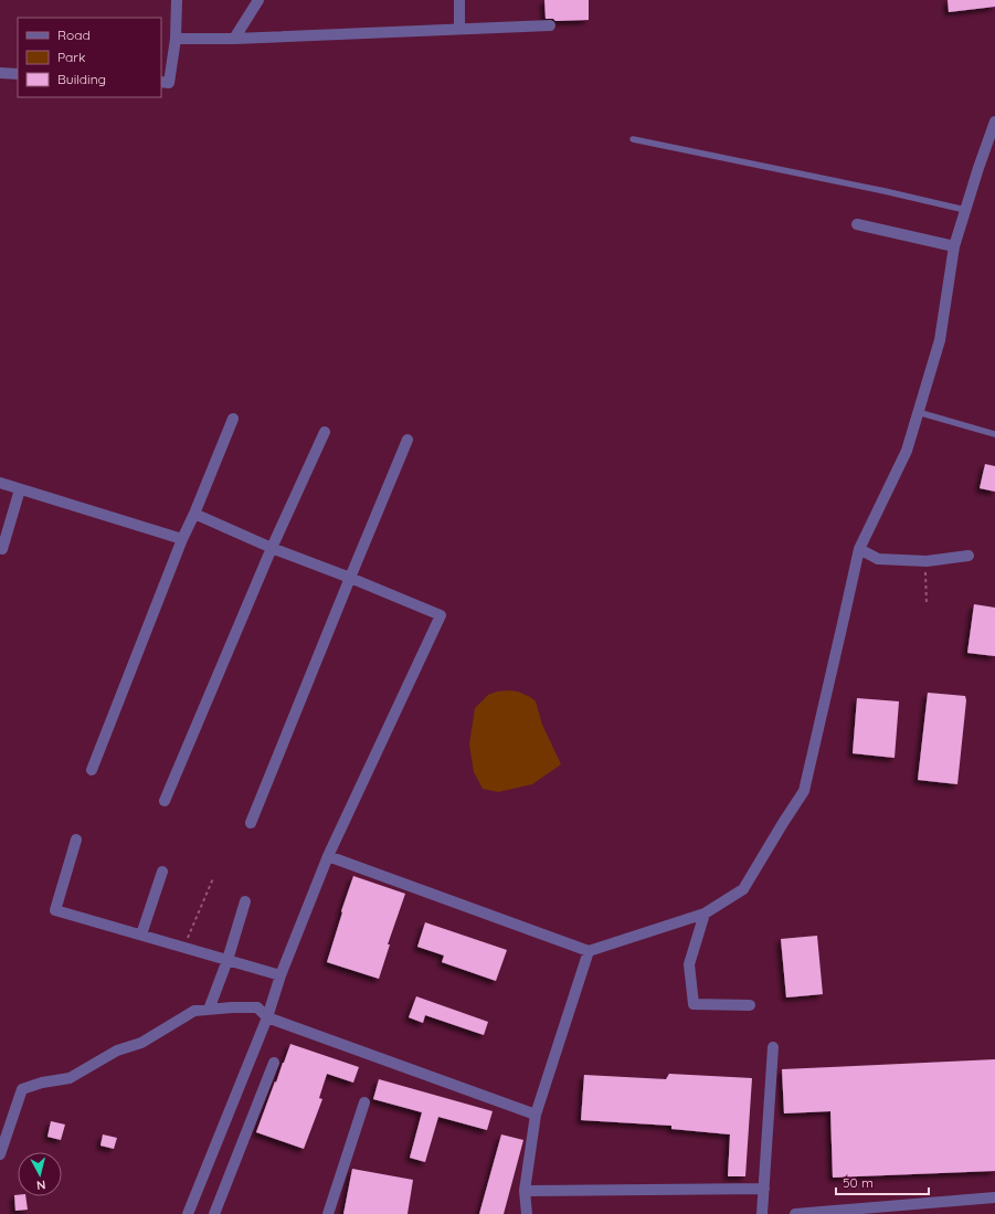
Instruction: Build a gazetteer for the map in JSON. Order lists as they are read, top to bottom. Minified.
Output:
{"legend":["Road","Park","Building"],"scale_bar":"50 m","north":"bottom"}
